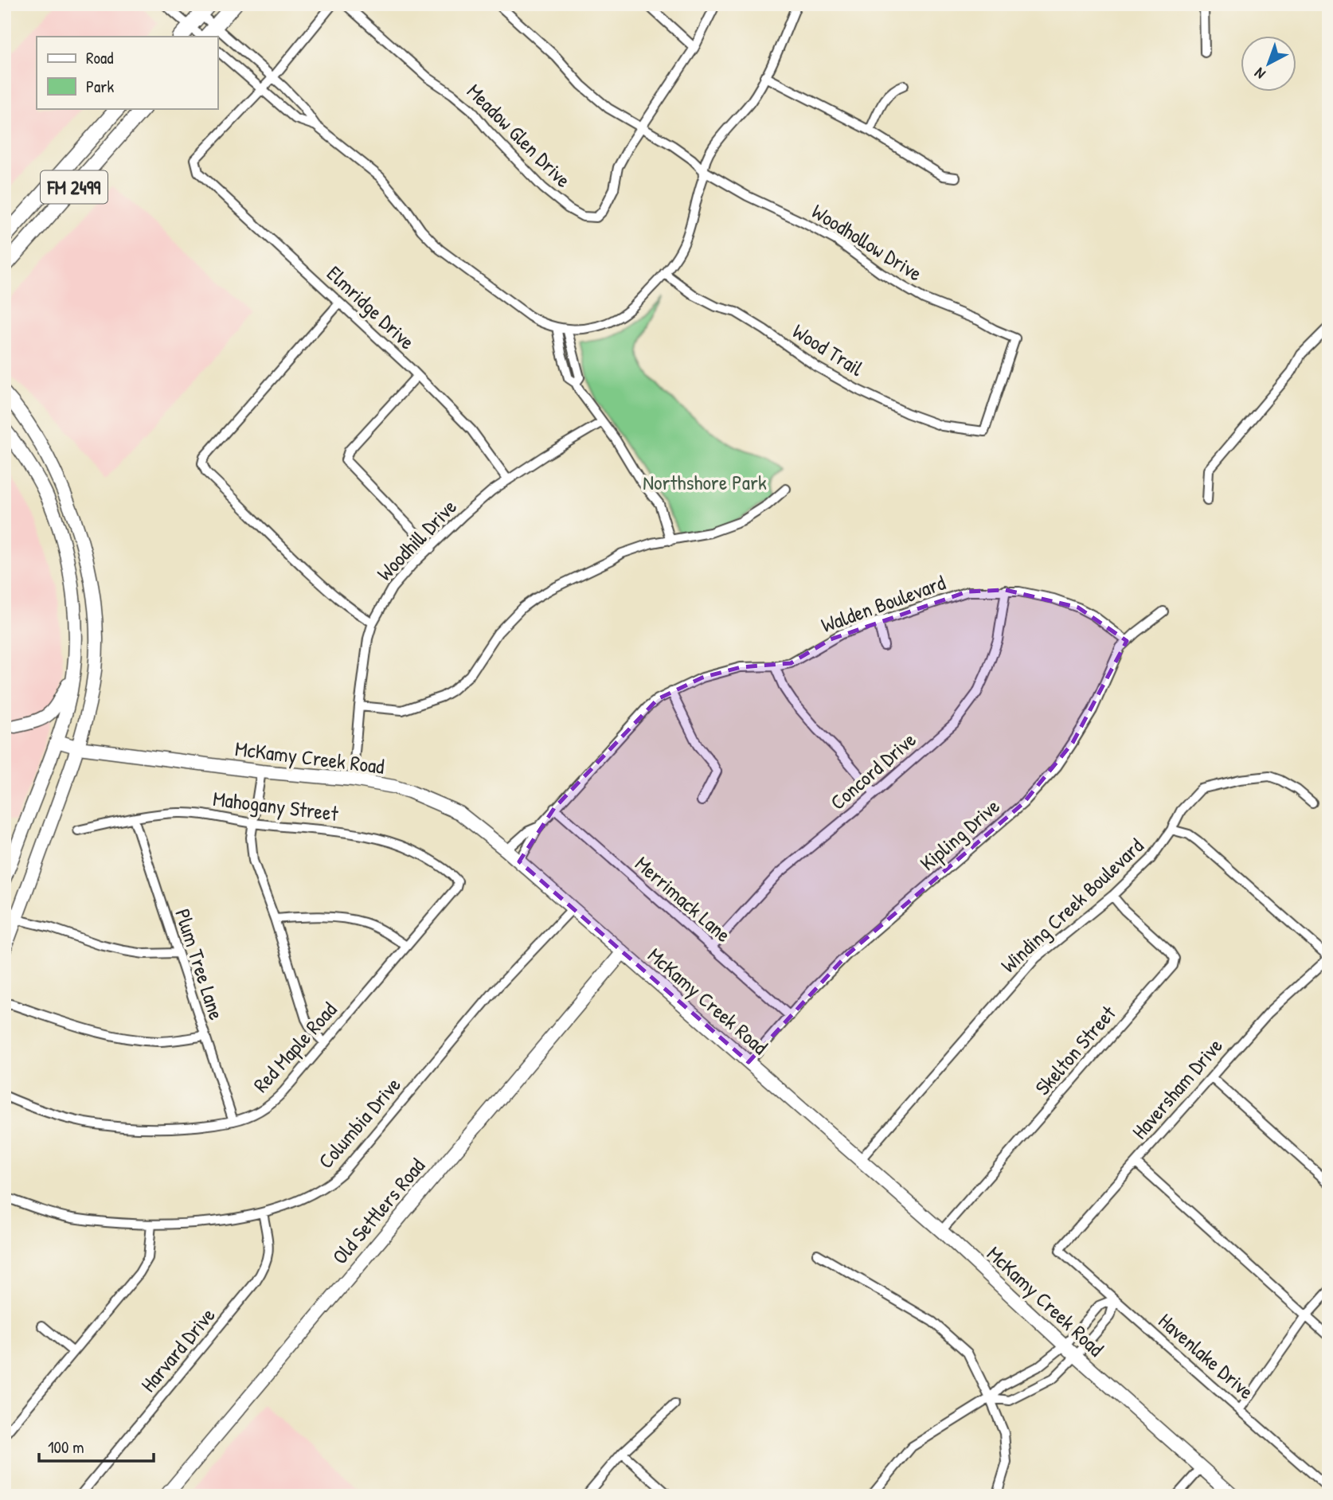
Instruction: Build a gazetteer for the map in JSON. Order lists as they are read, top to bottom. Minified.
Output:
{"streets":{"main road":["FM 2499"],"street":["Meadow Glen Drive","Woodhollow Drive","Elmridge Drive","Wood Trail","Woodhill Drive","Walden Boulevard","McKamy Creek Road","Concord Drive","Mahogany Street","Kipling Drive","Merrimack Lane","Winding Creek Boulevard","Plum Tree Lane","Red Maple Road","Skelton Street","Haversham Drive","Columbia Drive","Old Settlers Road","Harvard Drive","Havenlake Drive"]},"crossings":[["Meadow Glen Drive","Woodhollow Drive"],["Woodhollow Drive","Wood Trail"],["Elmridge Drive","Woodhill Drive"],["Woodhill Drive","McKamy Creek Road"],["Walden Boulevard","McKamy Creek Road"],["Walden Boulevard","Concord Drive"],["Walden Boulevard","Kipling Drive"],["Walden Boulevard","Merrimack Lane"],["McKamy Creek Road","Kipling Drive"],["McKamy Creek Road","Winding Creek Boulevard"],["McKamy Creek Road","Skelton Street"],["McKamy Creek Road","Columbia Drive"],["McKamy Creek Road","Old Settlers Road"],["Concord Drive","Merrimack Lane"],["Mahogany Street","Plum Tree Lane"],["Mahogany Street","Red Maple Road"],["Kipling Drive","Merrimack Lane"],["Winding Creek Boulevard","Skelton Street"],["Plum Tree Lane","Red Maple Road"],["Haversham Drive","Havenlake Drive"],["Columbia Drive","Harvard Drive"]],"parks":["Northshore Park"],"legend":["Road","Park"],"scale_bar":"100 m","north":"bottom left"}
